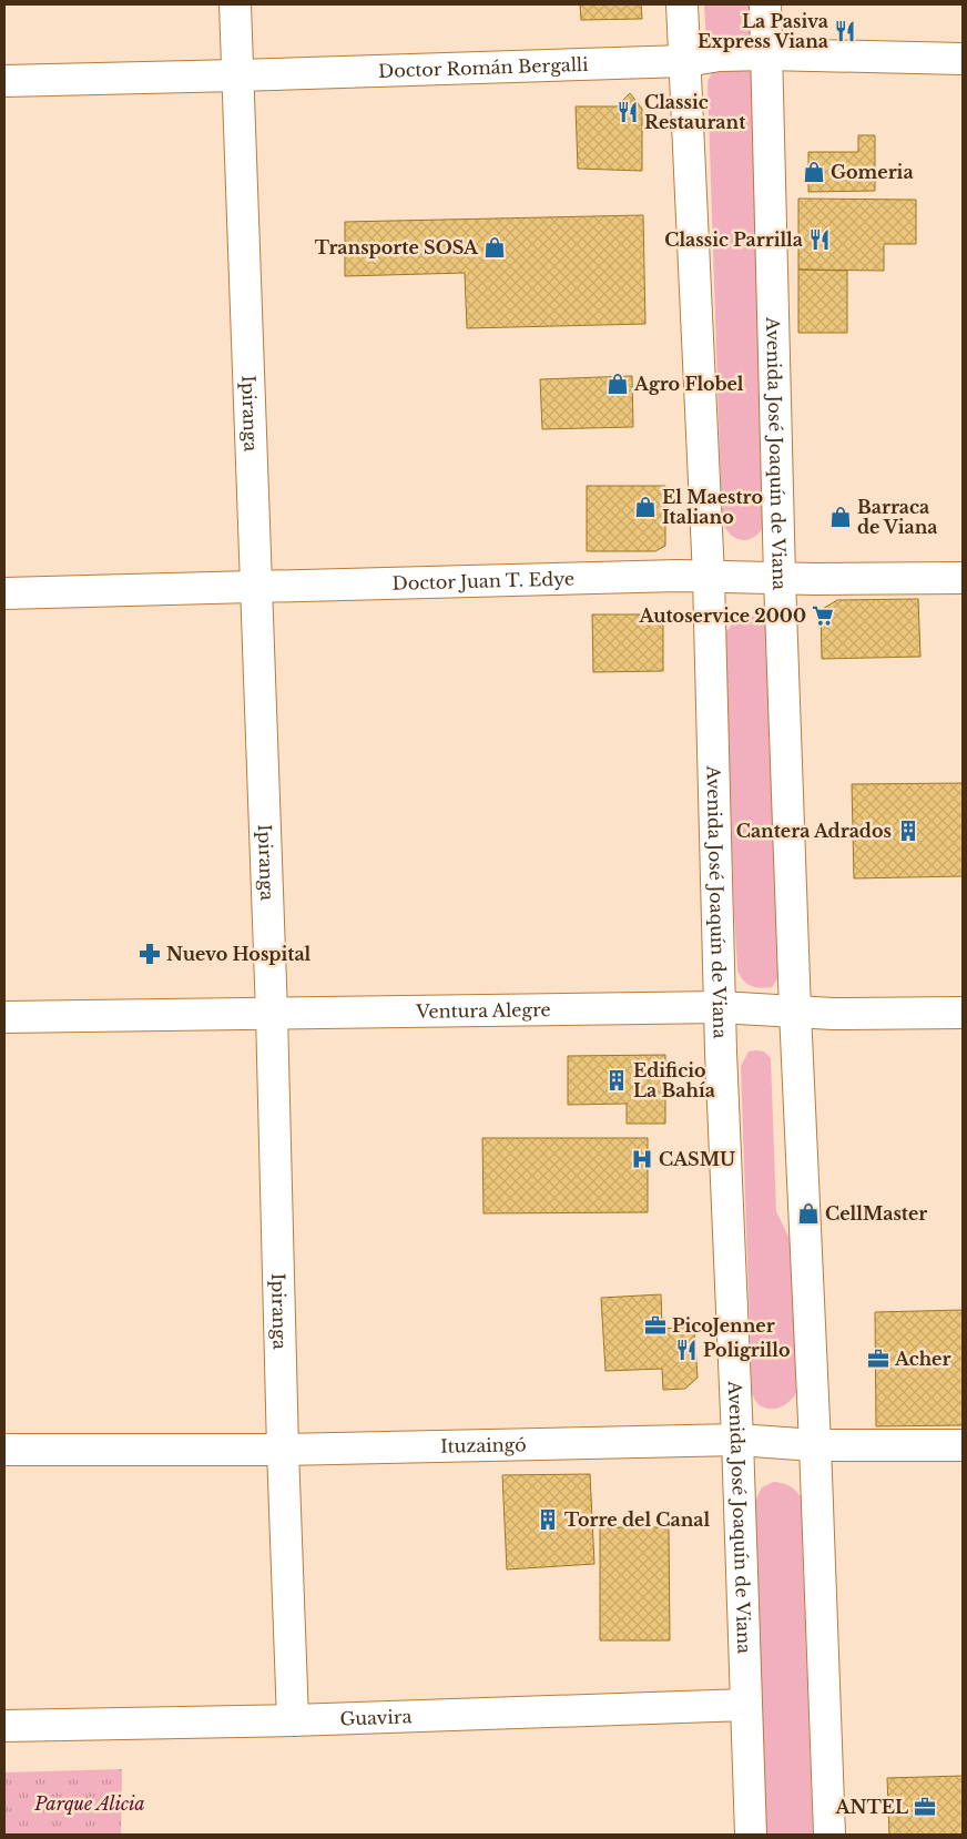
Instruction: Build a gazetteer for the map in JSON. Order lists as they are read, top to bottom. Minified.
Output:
{"streets":{"street":["Doctor Román Bergalli","Ipiranga","Avenida José Joaquín de Viana","Doctor Juan T. Edye","Ventura Alegre","Ituzaingó","Guavira"]},"crossings":[["Doctor Román Bergalli","Ipiranga"],["Doctor Román Bergalli","Avenida José Joaquín de Viana"],["Ipiranga","Doctor Juan T. Edye"],["Ipiranga","Ventura Alegre"],["Ipiranga","Ituzaingó"],["Ipiranga","Guavira"],["Avenida José Joaquín de Viana","Doctor Juan T. Edye"],["Avenida José Joaquín de Viana","Ventura Alegre"],["Avenida José Joaquín de Viana","Ituzaingó"],["Avenida José Joaquín de Viana","Guavira"]],"parks":["Parque Alicia"],"places":{"restaurant":["La Pasiva Express Viana","Classic Restaurant","Classic Parrilla","Poligrillo"],"shop":["Gomeria","Transporte SOSA","Agro Flobel","El Maestro Italiano","Barraca de Viana","CellMaster"],"supermarket":["Autoservice 2000"],"building":["Cantera Adrados","Edificio La Bahía","Torre del Canal"],"pharmacy":["Nuevo Hospital"],"hospital":["CASMU"],"office":["PicoJenner","Acher","ANTEL"]}}
